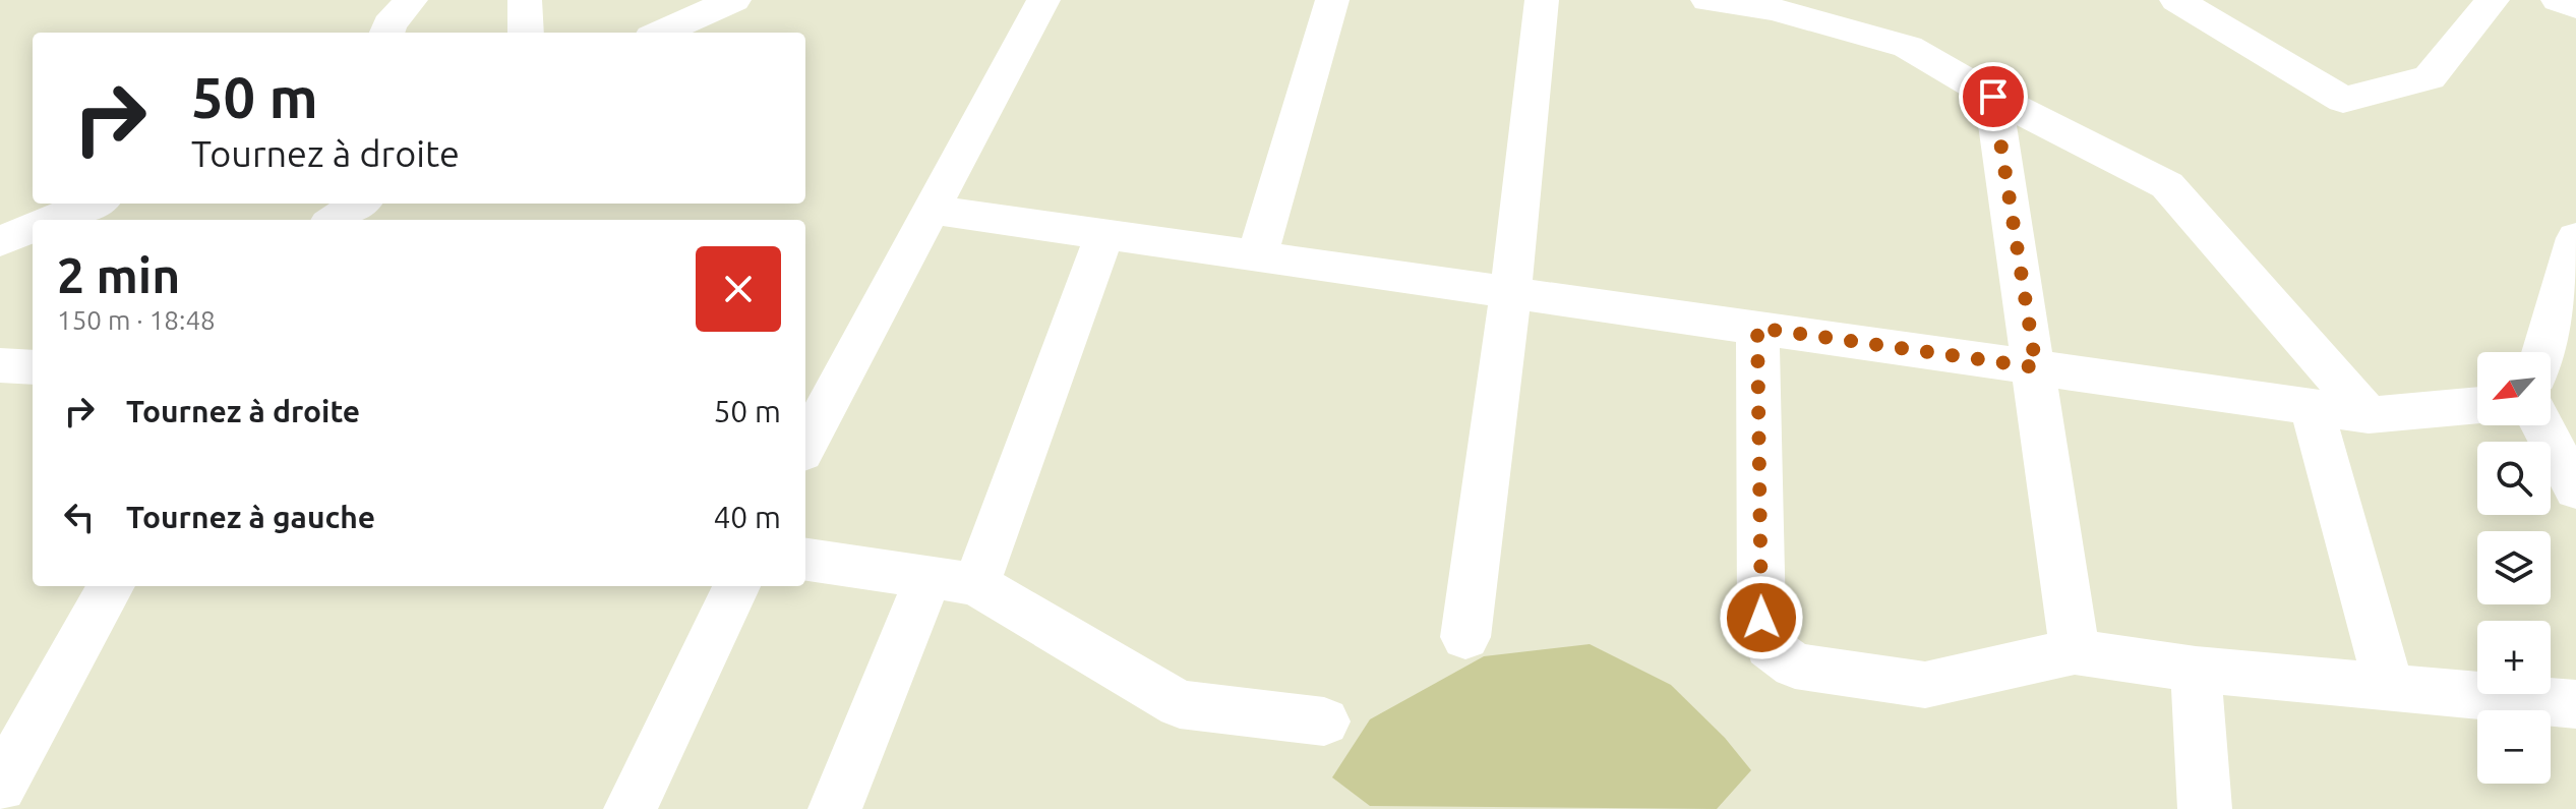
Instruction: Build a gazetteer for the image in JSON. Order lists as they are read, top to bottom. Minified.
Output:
{"north":"bottom left","page":{"turn":["50 m","Tournez à droite"],"heading":["2 min","150 m · 18:48"],"map_buttons":["+","−"],"list":[{"name":"Tournez à droite","value":"50 m"},{"name":"Tournez à gauche","value":"40 m"}]}}
